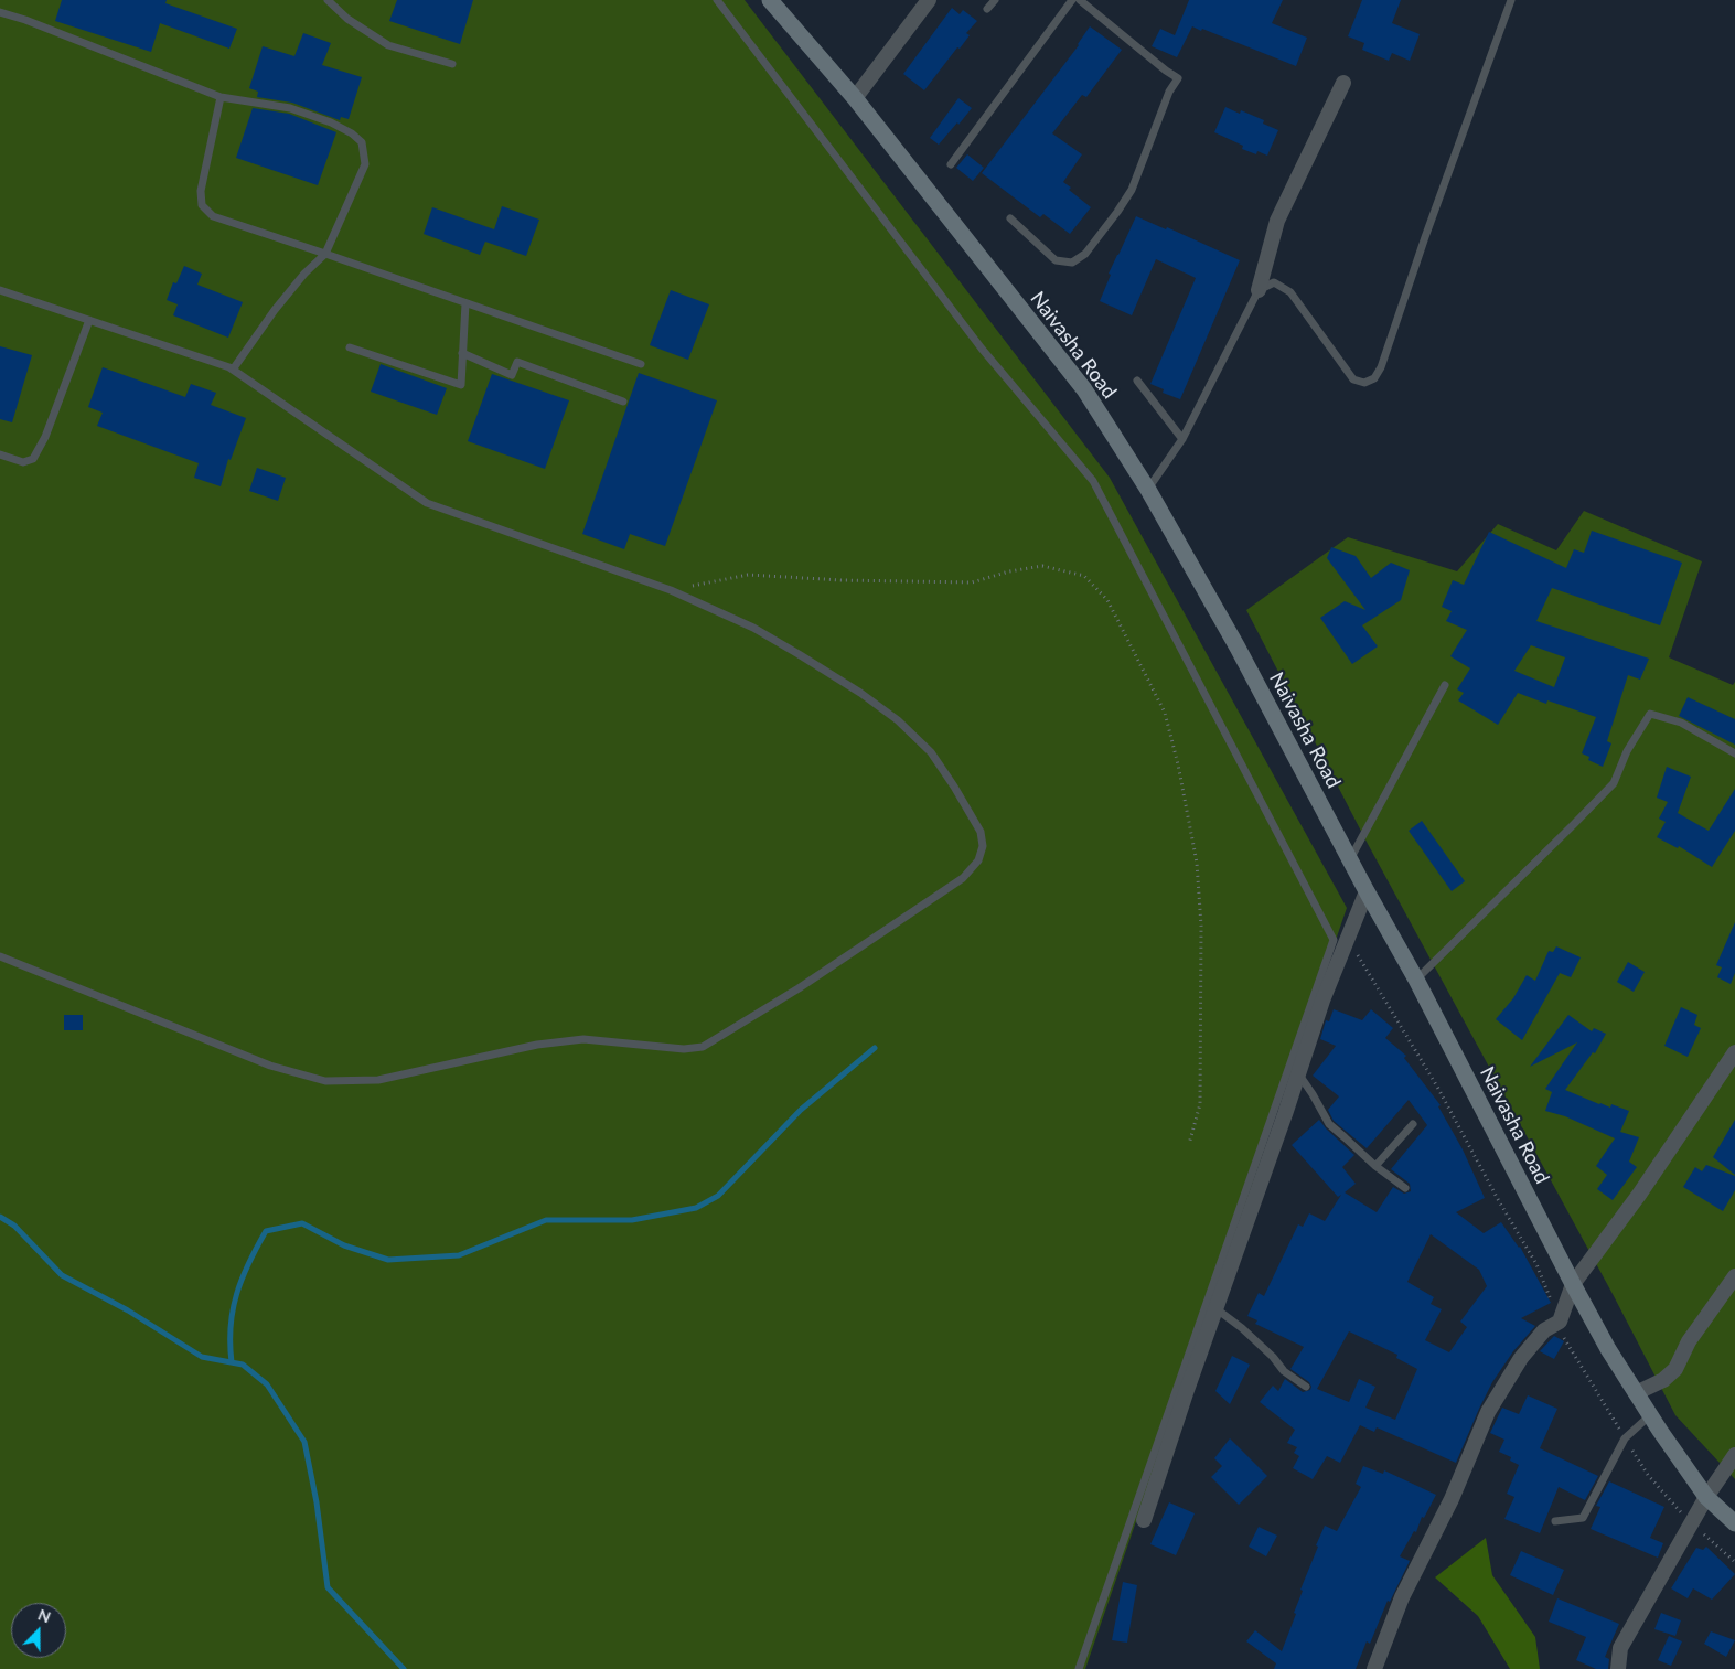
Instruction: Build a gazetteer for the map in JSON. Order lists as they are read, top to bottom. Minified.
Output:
{"streets":{"main road":["Naivasha Road"]},"north":"top"}
